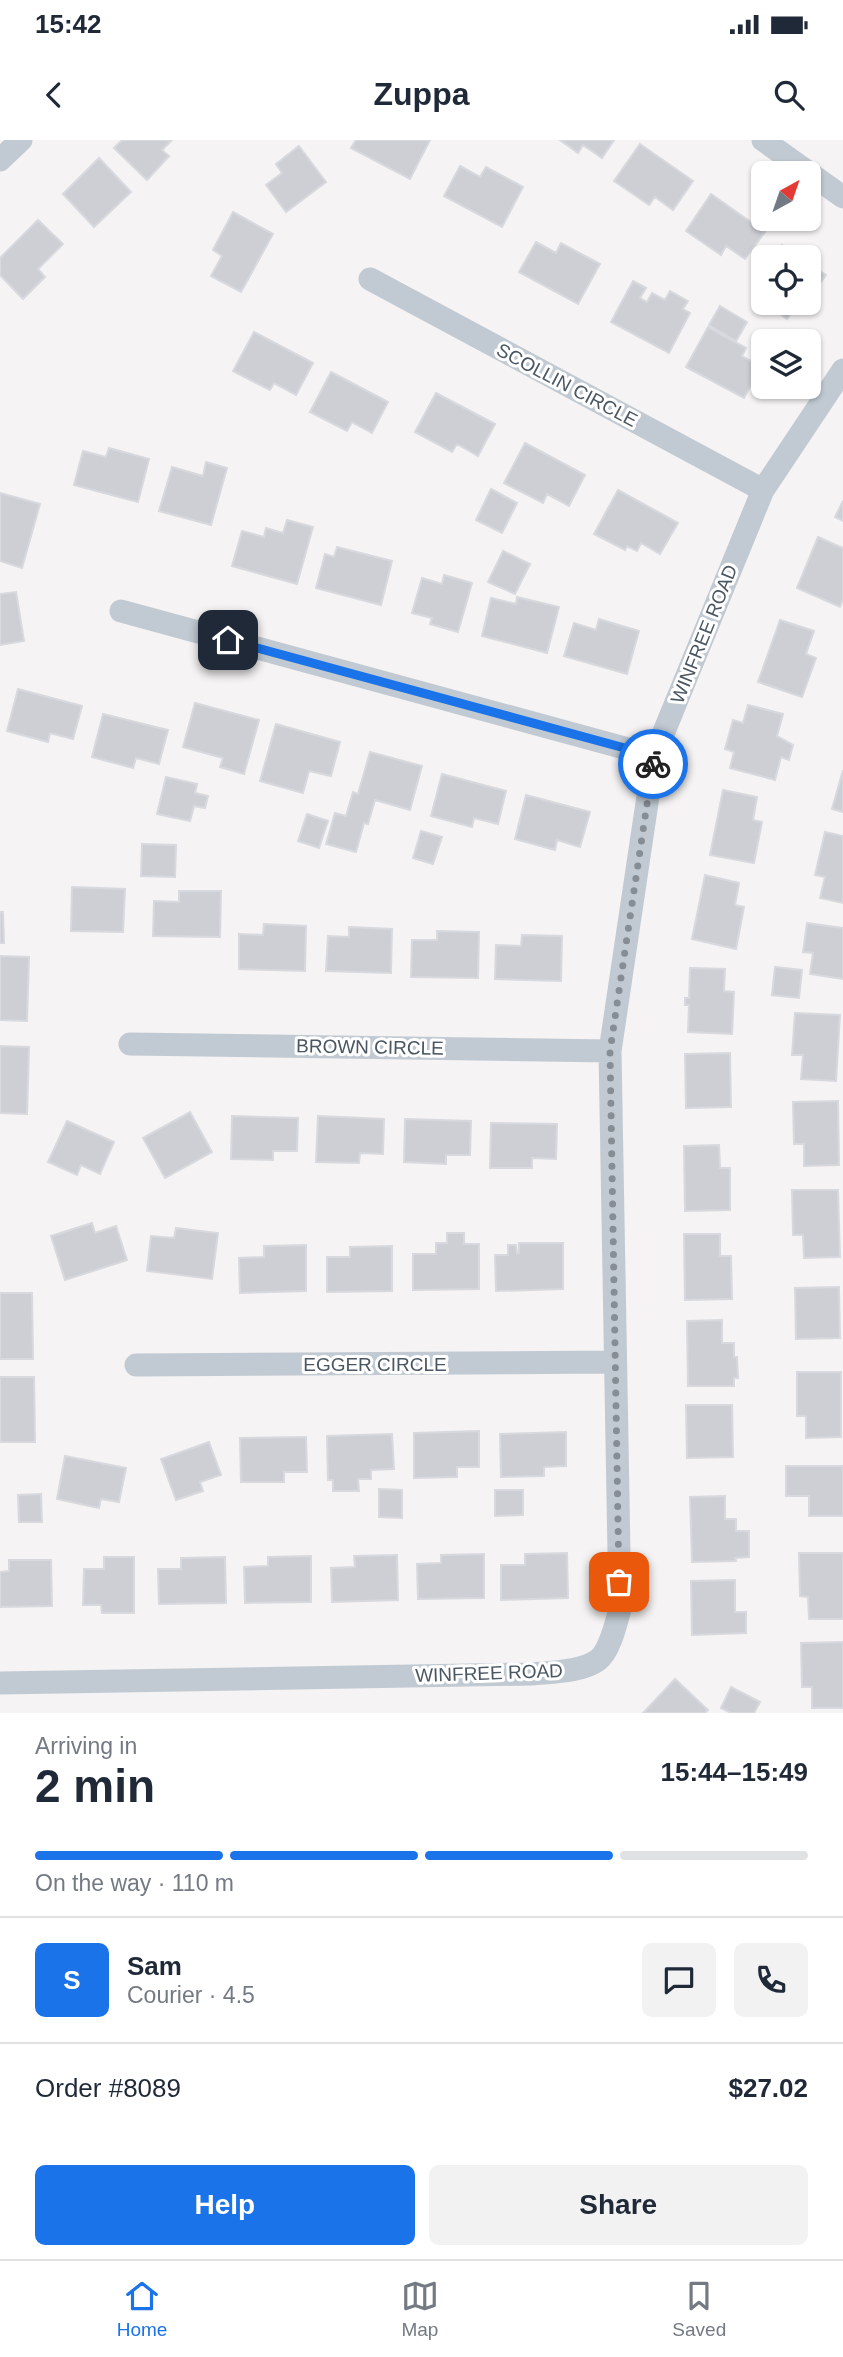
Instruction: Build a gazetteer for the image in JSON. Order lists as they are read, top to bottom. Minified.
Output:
{"streets":{"street":["SCOLLIN CIRCLE","WINFREE ROAD","BROWN CIRCLE","EGGER CIRCLE"]},"crossings":[["SCOLLIN CIRCLE","WINFREE ROAD"],["WINFREE ROAD","BROWN CIRCLE"],["WINFREE ROAD","EGGER CIRCLE"]],"north":"top right","page":{"status":"15:42","header":"Zuppa","heading":["2 min","Arriving in","15:44–15:49"],"panel":["Sam","Courier · 4.5","Order #8089","$27.02"],"bar":"On the way · 110 m","round":"S","buttons":["Help","Share"],"tabs":["Home","Map","Saved"]}}
